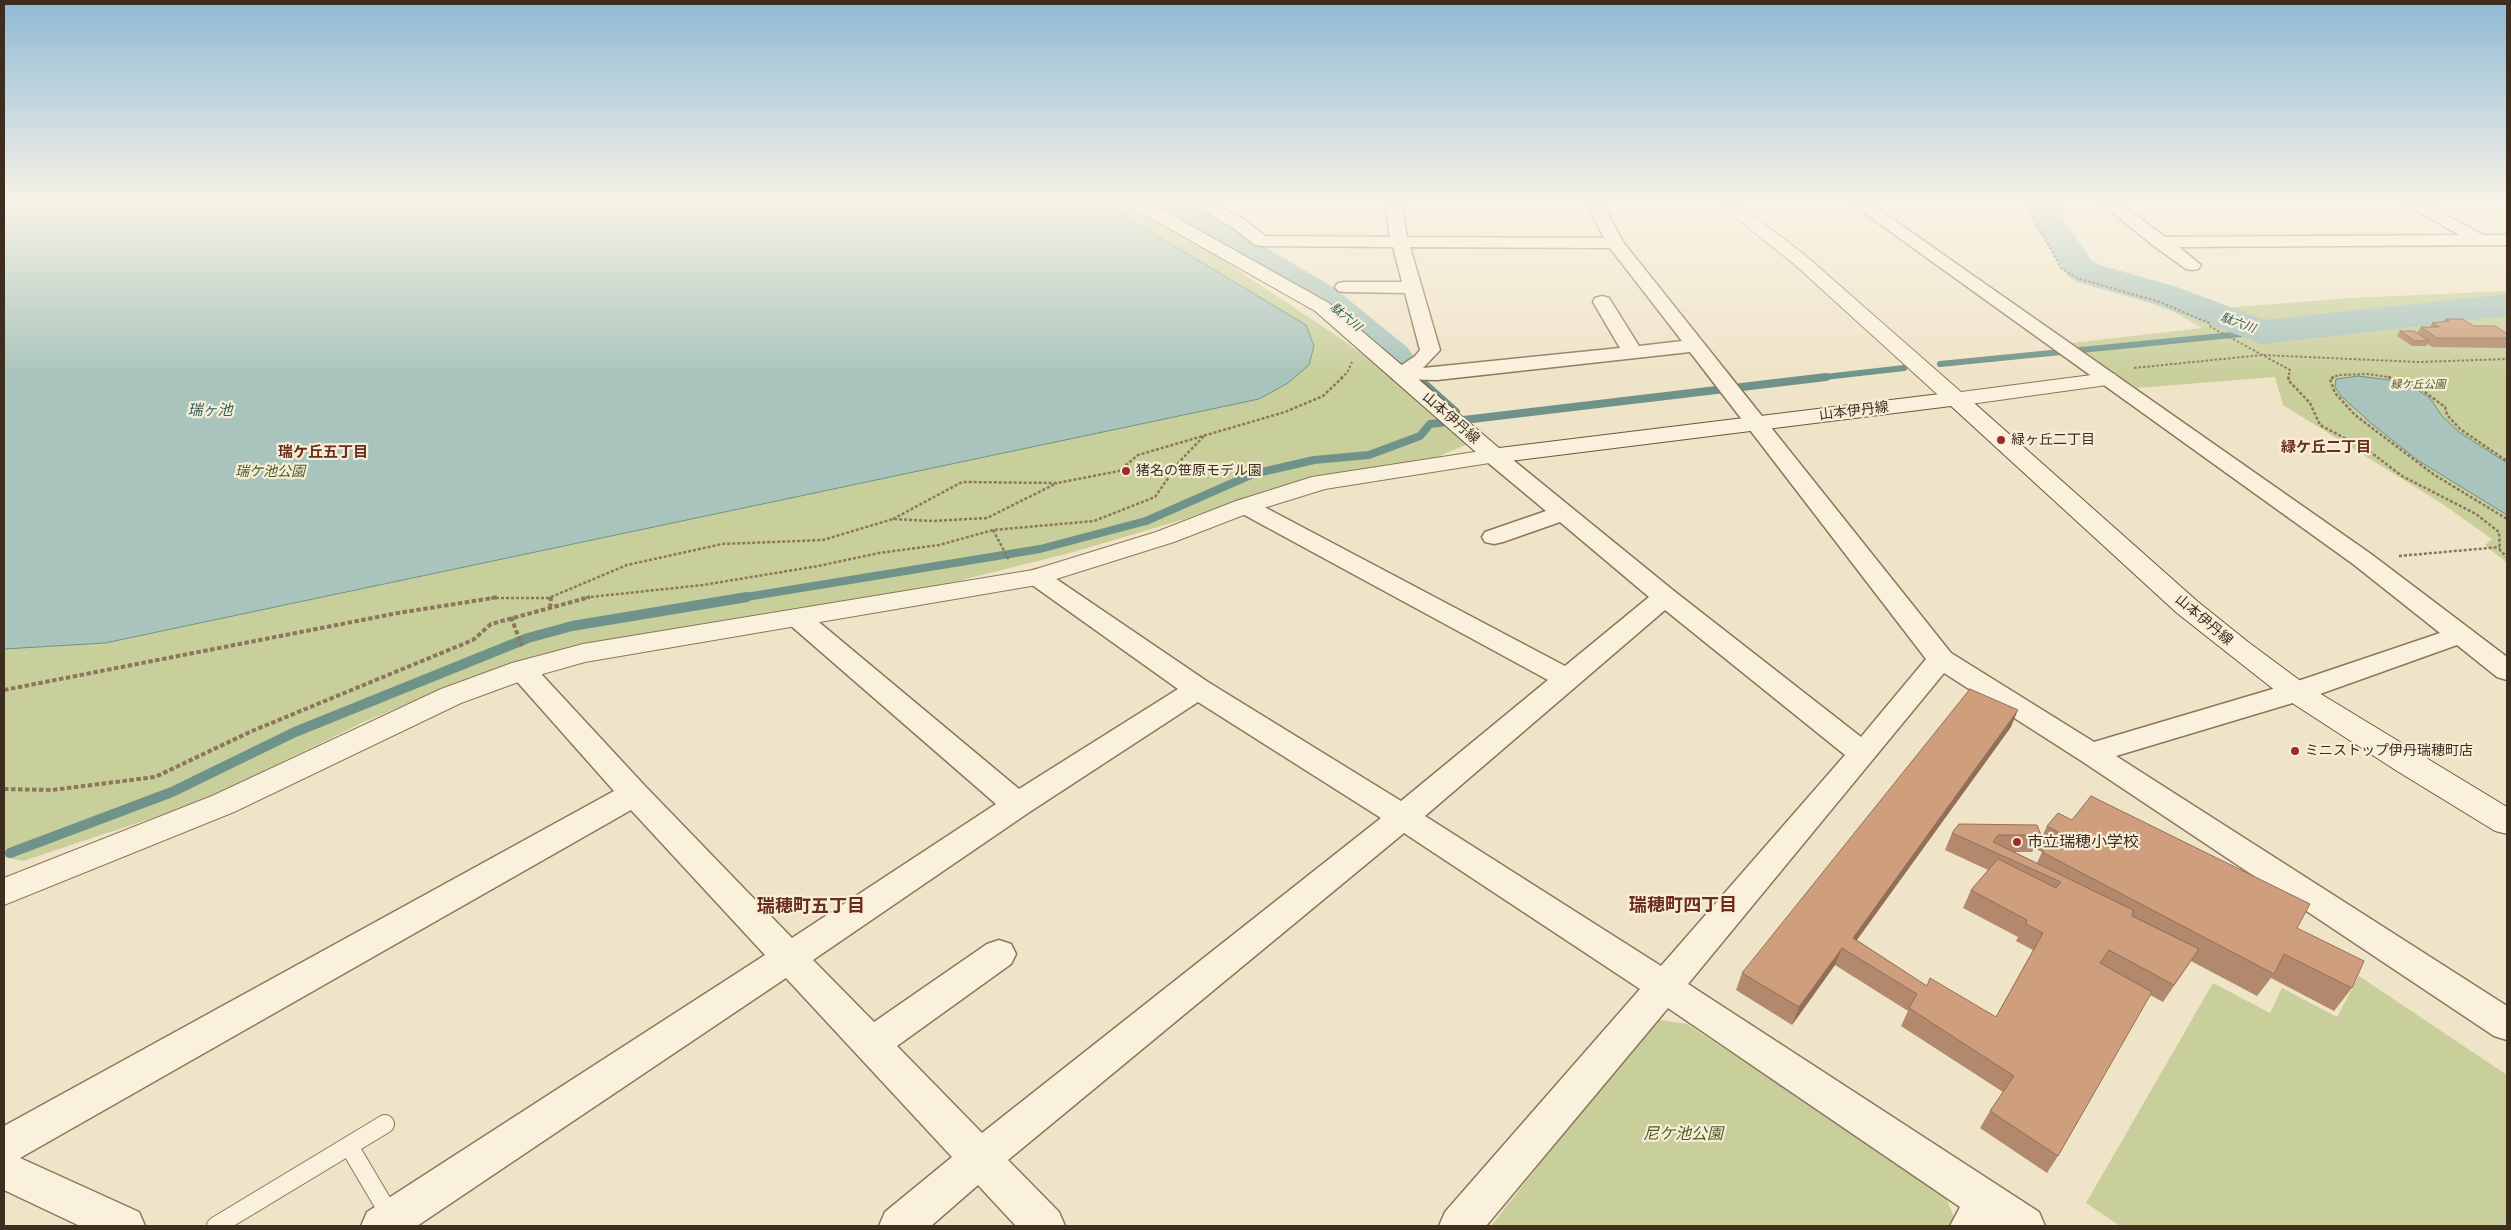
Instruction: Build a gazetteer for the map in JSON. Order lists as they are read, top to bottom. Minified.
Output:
{"streets":{"street":["山本伊丹線"]},"districts":["緑ケ丘二丁目","瑞ケ丘五丁目","瑞穂町四丁目","瑞穂町五丁目"],"water":["駄六川","瑞ヶ池"],"parks":["緑ケ丘公園","瑞ケ池公園","尼ケ池公園"],"places":["緑ヶ丘二丁目","猪名の笹原モデル園","ミニストップ伊丹瑞穂町店","市立瑞穂小学校"]}
